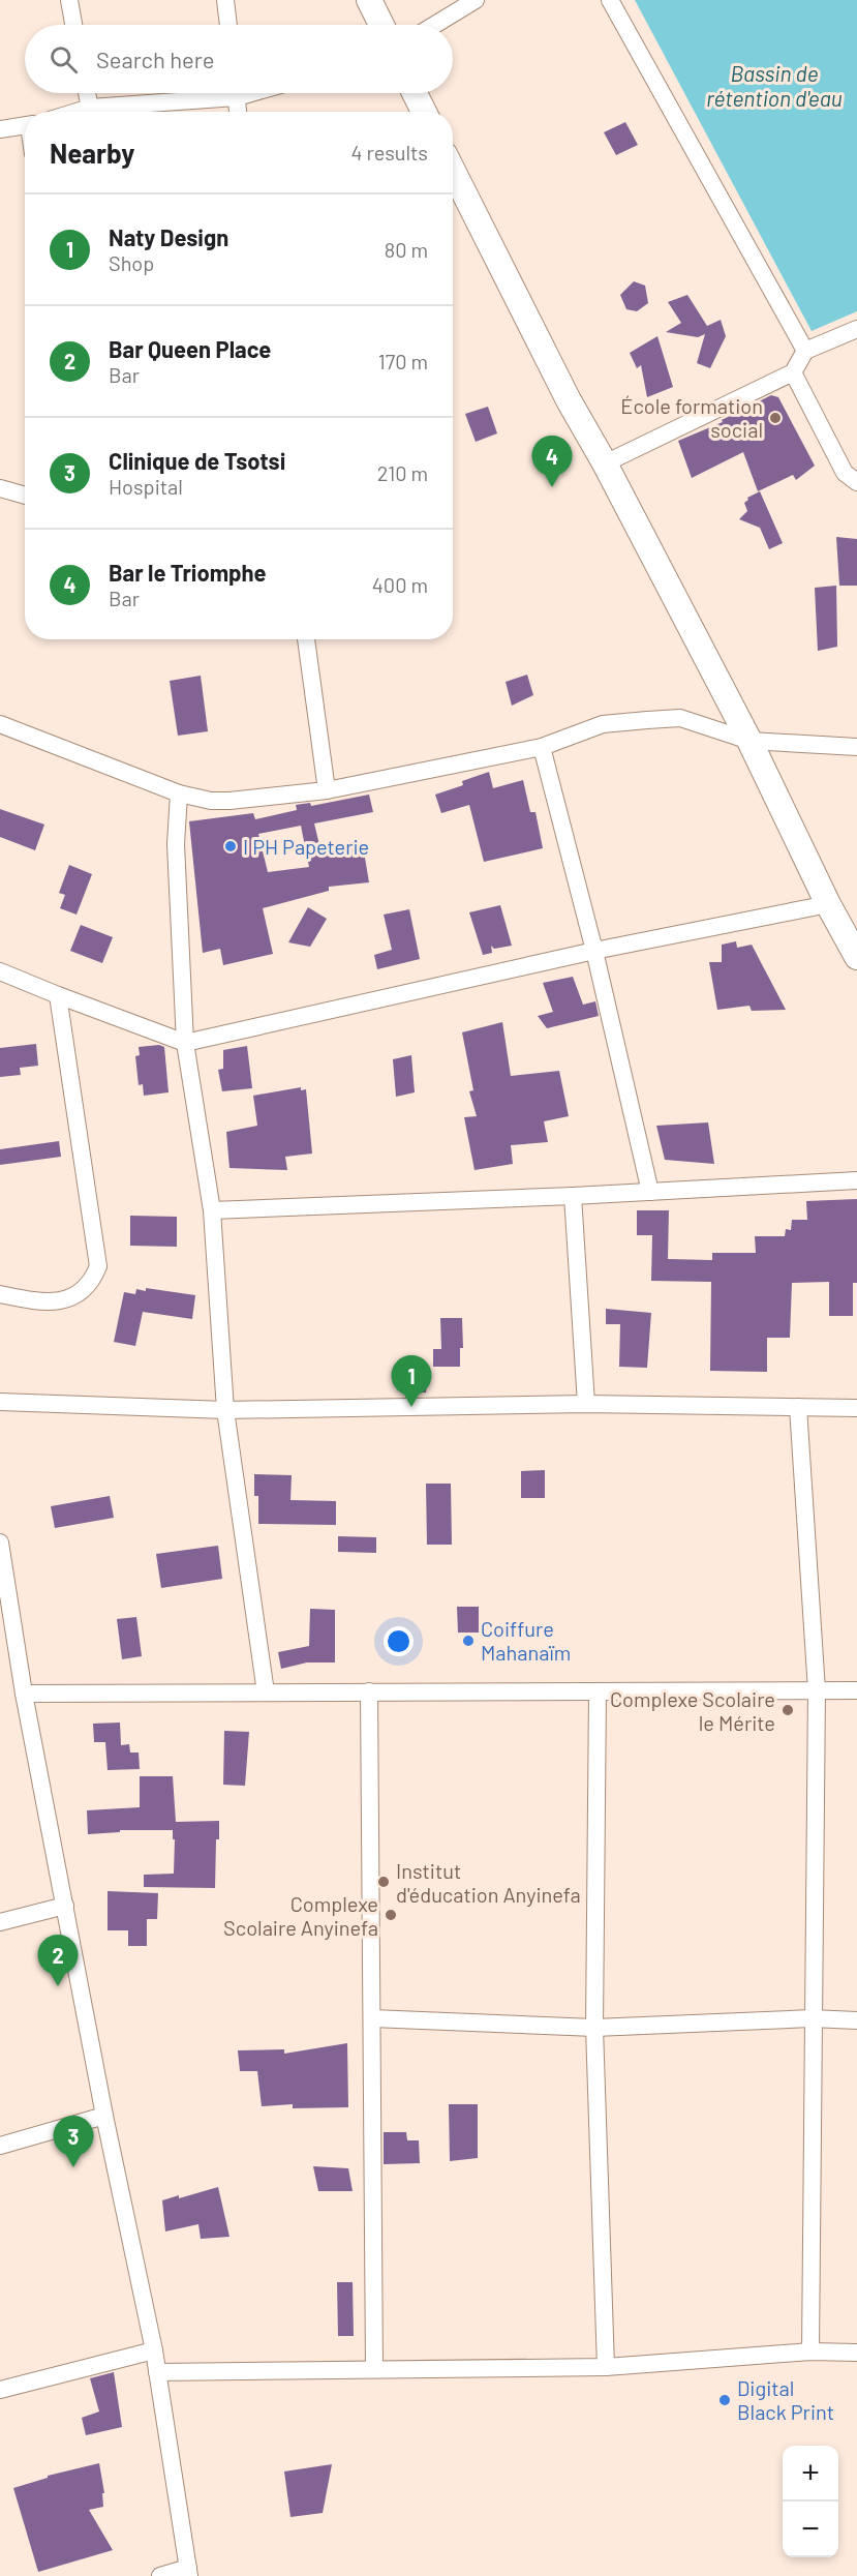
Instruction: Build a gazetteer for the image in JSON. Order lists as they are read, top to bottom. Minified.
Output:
{"water":["Bassin de rétention d'eau"],"places":["École formation social","I PH Papeterie","Coiffure Mahanaïm","Complexe Scolaire le Mérite","Institut d'éducation Anyinefa","Complexe Scolaire Anyinefa","Digital Black Print"],"page":{"search":"Search here","heading":["Nearby","4 results"],"list":[{"mark":"1","name":"Naty Design","note":"Shop","value":"80 m"},{"mark":"2","name":"Bar Queen Place","note":"Bar","value":"170 m"},{"mark":"3","name":"Clinique de Tsotsi","note":"Hospital","value":"210 m"},{"mark":"4","name":"Bar le Triomphe","note":"Bar","value":"400 m"}],"pins":["4","1","2","3"],"map_buttons":["+","−"]}}
